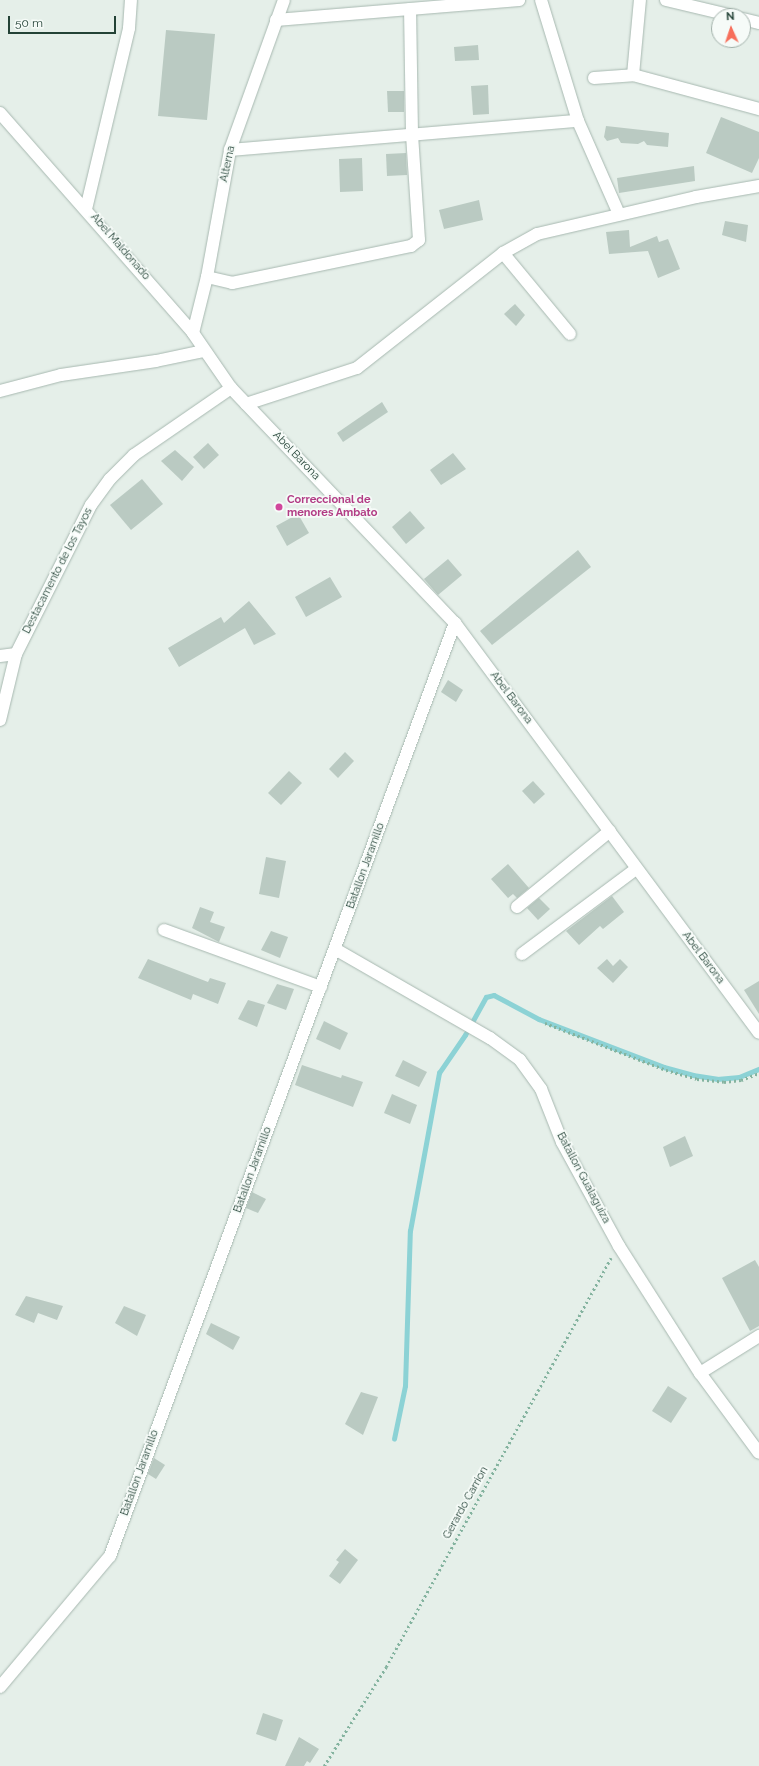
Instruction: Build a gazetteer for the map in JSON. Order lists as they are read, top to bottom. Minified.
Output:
{"streets":{"street":["Alterna","Abel Maldonado","Abel Barona","Destacamento de los Tayos","Batallon Jaramillo","Batallon Gualaguiza"],"path":["Gerardo Carrion"]},"crossings":[["Alterna","Abel Maldonado"],["Abel Maldonado","Abel Barona"],["Abel Maldonado","Destacamento de los Tayos"],["Abel Barona","Destacamento de los Tayos"],["Abel Barona","Batallon Jaramillo"],["Batallon Jaramillo","Batallon Gualaguiza"],["Batallon Gualaguiza","Gerardo Carrion"]],"places":["Correccional de menores Ambato"],"scale_bar":"50 m","north":"top"}
